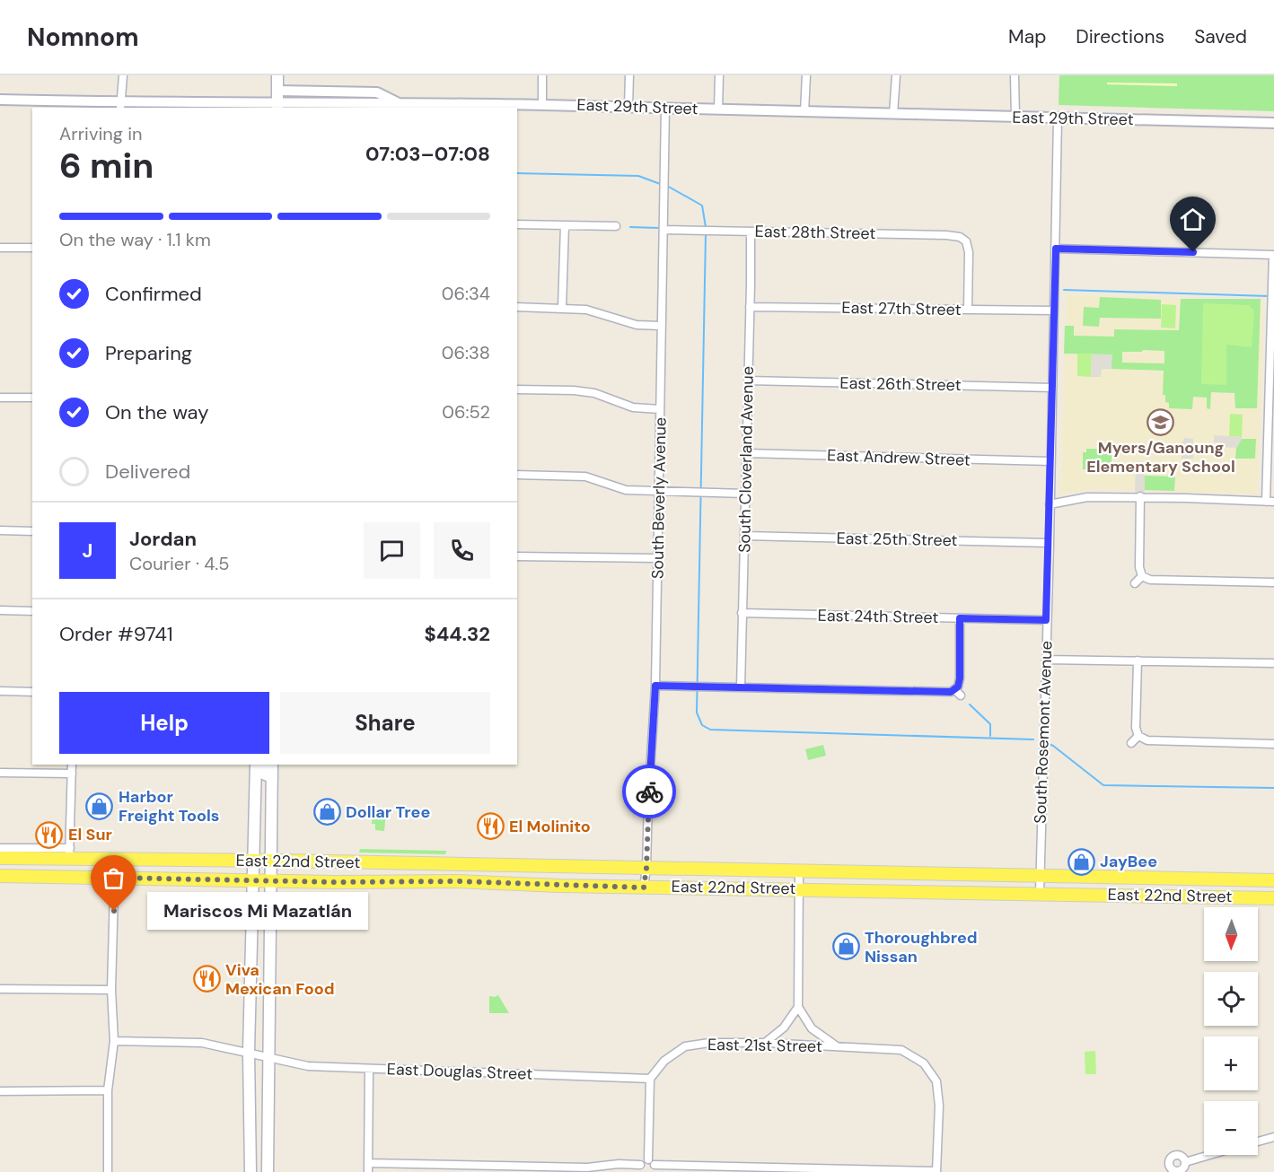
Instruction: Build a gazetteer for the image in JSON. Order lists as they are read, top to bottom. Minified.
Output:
{"streets":{"main road":["East 22nd Street"],"street":["East 29th Street","East 28th Street","East 27th Street","East 26th Street","East Andrew Street","South Cloverland Avenue","South Beverly Avenue","East 25th Street","East 24th Street","South Rosemont Avenue","East 21st Street","East Douglas Street"]},"crossings":[["East 29th Street","South Beverly Avenue"],["East 29th Street","South Rosemont Avenue"],["East 28th Street","East 27th Street"],["East 28th Street","South Cloverland Avenue"],["East 28th Street","South Beverly Avenue"],["East 27th Street","South Cloverland Avenue"],["East 27th Street","South Rosemont Avenue"],["East 26th Street","South Cloverland Avenue"],["East 26th Street","South Rosemont Avenue"],["East Andrew Street","South Cloverland Avenue"],["East Andrew Street","South Rosemont Avenue"],["South Cloverland Avenue","East 25th Street"],["South Cloverland Avenue","East 24th Street"],["South Beverly Avenue","East 22nd Street"],["East 25th Street","South Rosemont Avenue"],["East 24th Street","South Rosemont Avenue"],["South Rosemont Avenue","East 22nd Street"],["East 21st Street","East Douglas Street"]],"places":{"school or university":["Myers/Ganoung Elementary School"],"shop":["Harbor Freight Tools","Dollar Tree","JayBee","Thoroughbred Nissan"],"restaurant":["El Molinito","El Sur","Viva Mexican Food"],"other":["Mariscos Mi Mazatlán"]},"north":"bottom","page":{"header":"Nomnom","nav":["Map","Directions","Saved"],"heading":["6 min","Arriving in","07:03–07:08"],"panel":["Jordan","Courier · 4.5","Order #9741","$44.32"],"bar":"On the way · 1.1 km","list":[["Confirmed","06:34"],["Preparing","06:38"],["On the way","06:52"],"Delivered"],"round":"J","buttons":["Help","Share"],"bubble":"Mariscos Mi Mazatlán","map_buttons":["+","−"]}}
